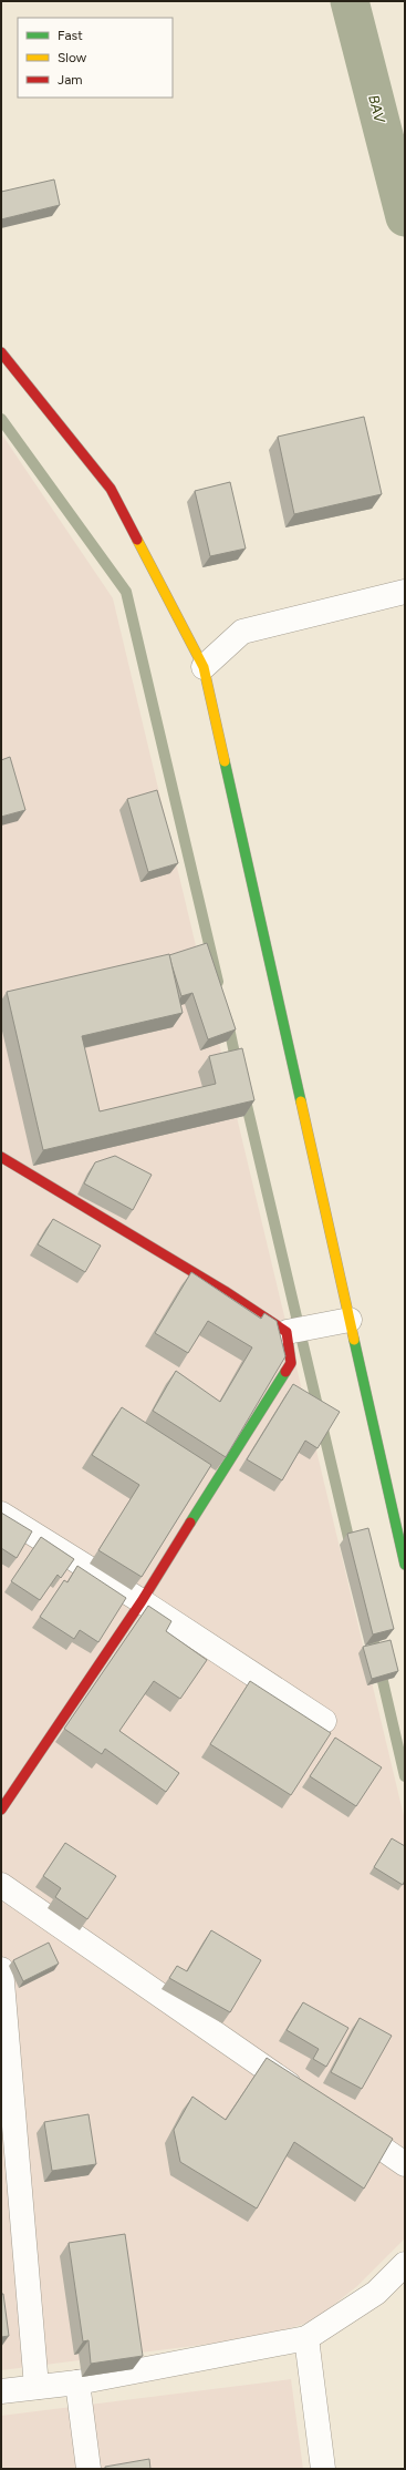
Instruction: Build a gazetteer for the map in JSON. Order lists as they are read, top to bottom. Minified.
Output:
{"water":["BAV"],"legend":["Fast","Slow","Jam"]}
